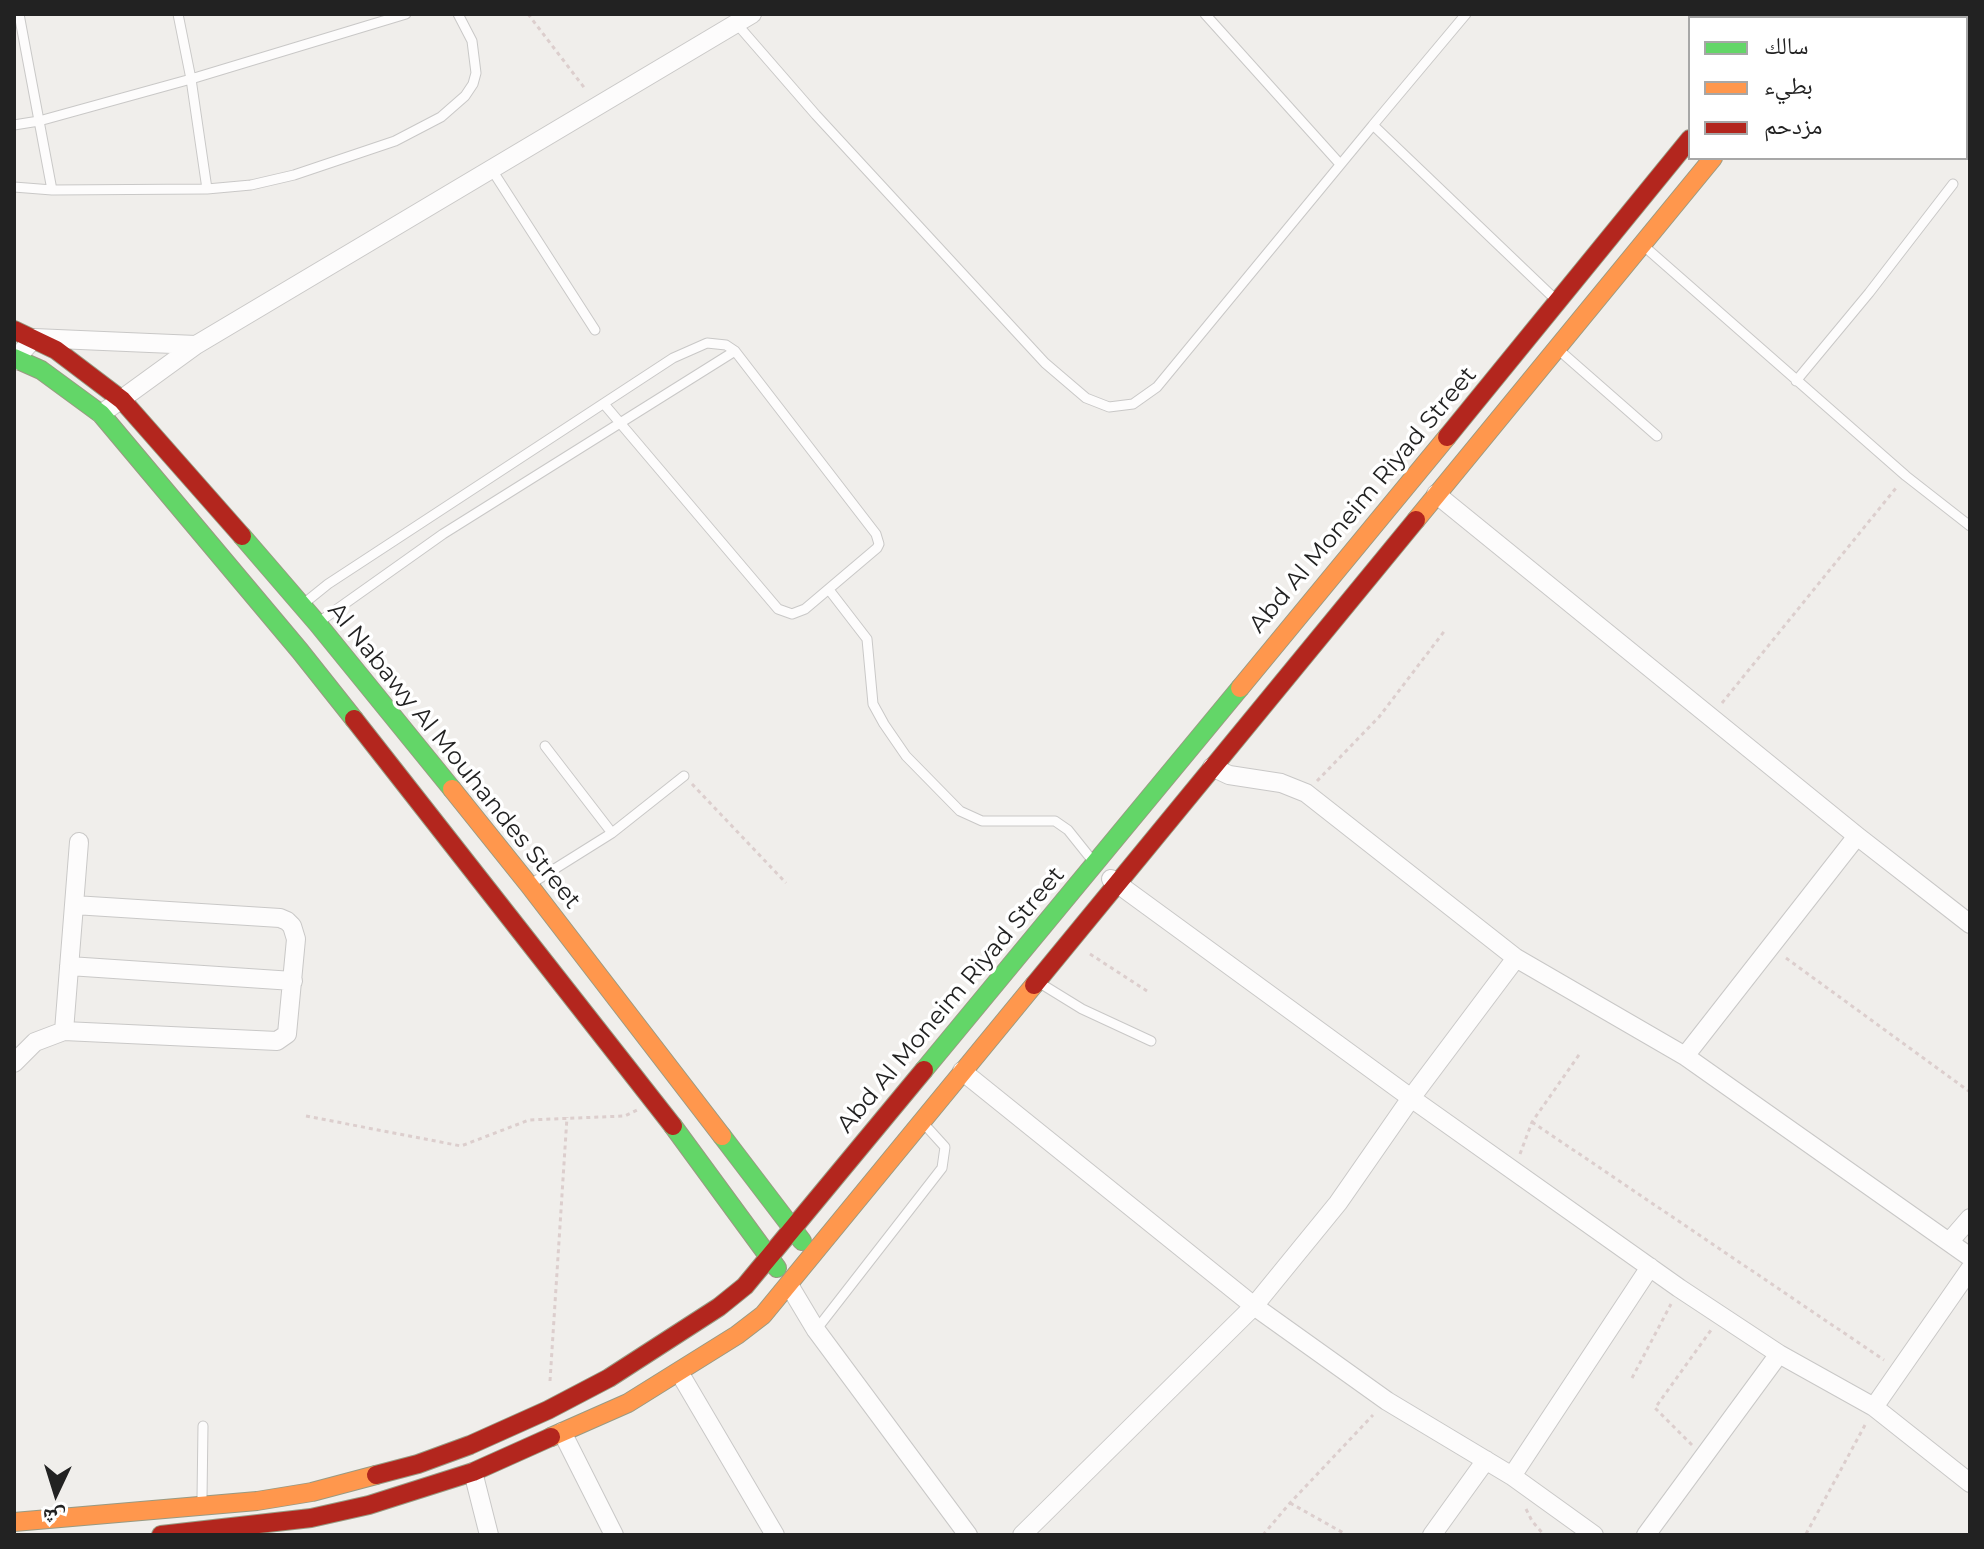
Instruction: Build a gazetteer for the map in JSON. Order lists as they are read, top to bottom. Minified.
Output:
{"streets":{"main road":["Abd Al Moneim Riyad Street","Al Nabawy Al Mouhandes Street"]},"crossings":[["Abd Al Moneim Riyad Street","Al Nabawy Al Mouhandes Street"]],"legend":["سالك","بطيء","مزدحم"],"north":"bottom"}
